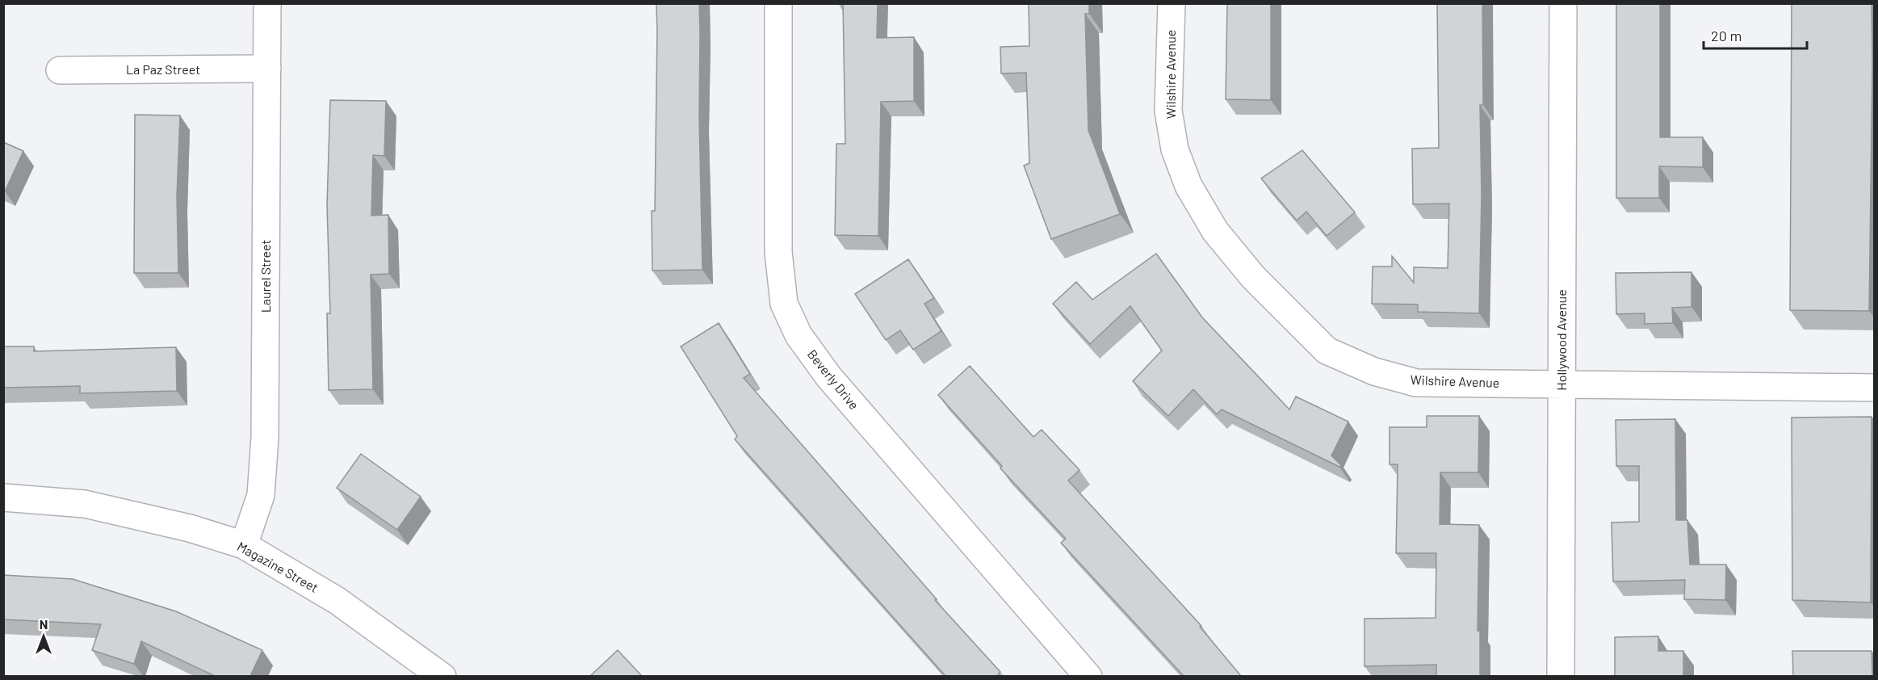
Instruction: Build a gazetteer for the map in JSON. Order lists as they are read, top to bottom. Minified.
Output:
{"streets":{"street":["La Paz Street","Wilshire Avenue","Laurel Street","Hollywood Avenue","Beverly Drive","Magazine Street"]},"crossings":[["La Paz Street","Laurel Street"],["Wilshire Avenue","Hollywood Avenue"],["Laurel Street","Magazine Street"]],"scale_bar":"20 m","north":"top"}
